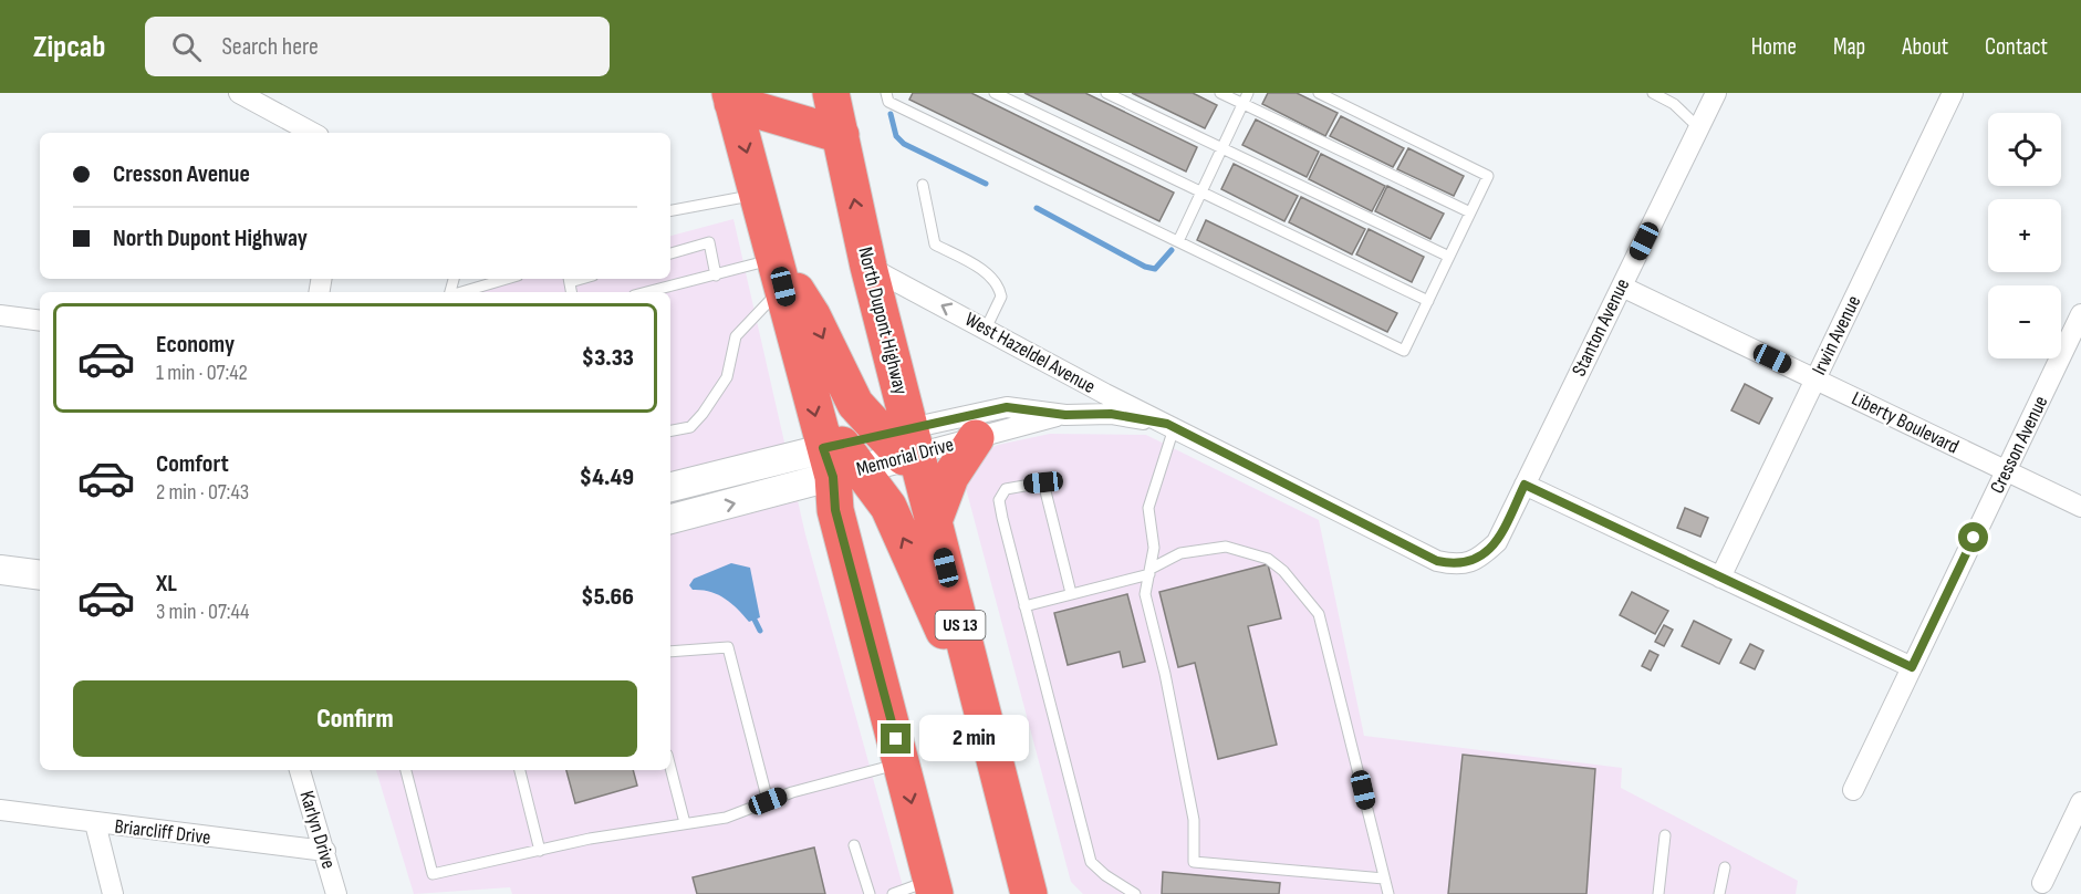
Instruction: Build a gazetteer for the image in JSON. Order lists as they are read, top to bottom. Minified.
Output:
{"streets":{"highway":["North Dupont Highway","US 13"],"street":["Stanton Avenue","Irwin Avenue","West Hazeldel Avenue","Liberty Boulevard","Cresson Avenue","Memorial Drive","Karlyn Drive","Briarcliff Drive"]},"crossings":[["North Dupont Highway","West Hazeldel Avenue"],["North Dupont Highway","Memorial Drive"],["Stanton Avenue","West Hazeldel Avenue"],["Stanton Avenue","Liberty Boulevard"],["Irwin Avenue","Liberty Boulevard"],["West Hazeldel Avenue","Memorial Drive"],["Liberty Boulevard","Cresson Avenue"],["Karlyn Drive","Briarcliff Drive"]],"page":{"header":"Zipcab","search":"Search here","nav":["Home","Map","About","Contact"],"map_buttons":["+","−"],"banner":["Cresson Avenue","North Dupont Highway"],"list":[{"name":"Economy","note":"1 min · 07:42","value":"$3.33"},{"name":"Comfort","note":"2 min · 07:43","value":"$4.49"},{"name":"XL","note":"3 min · 07:44","value":"$5.66"}],"buttons":"Confirm","bubble":"2 min"}}
